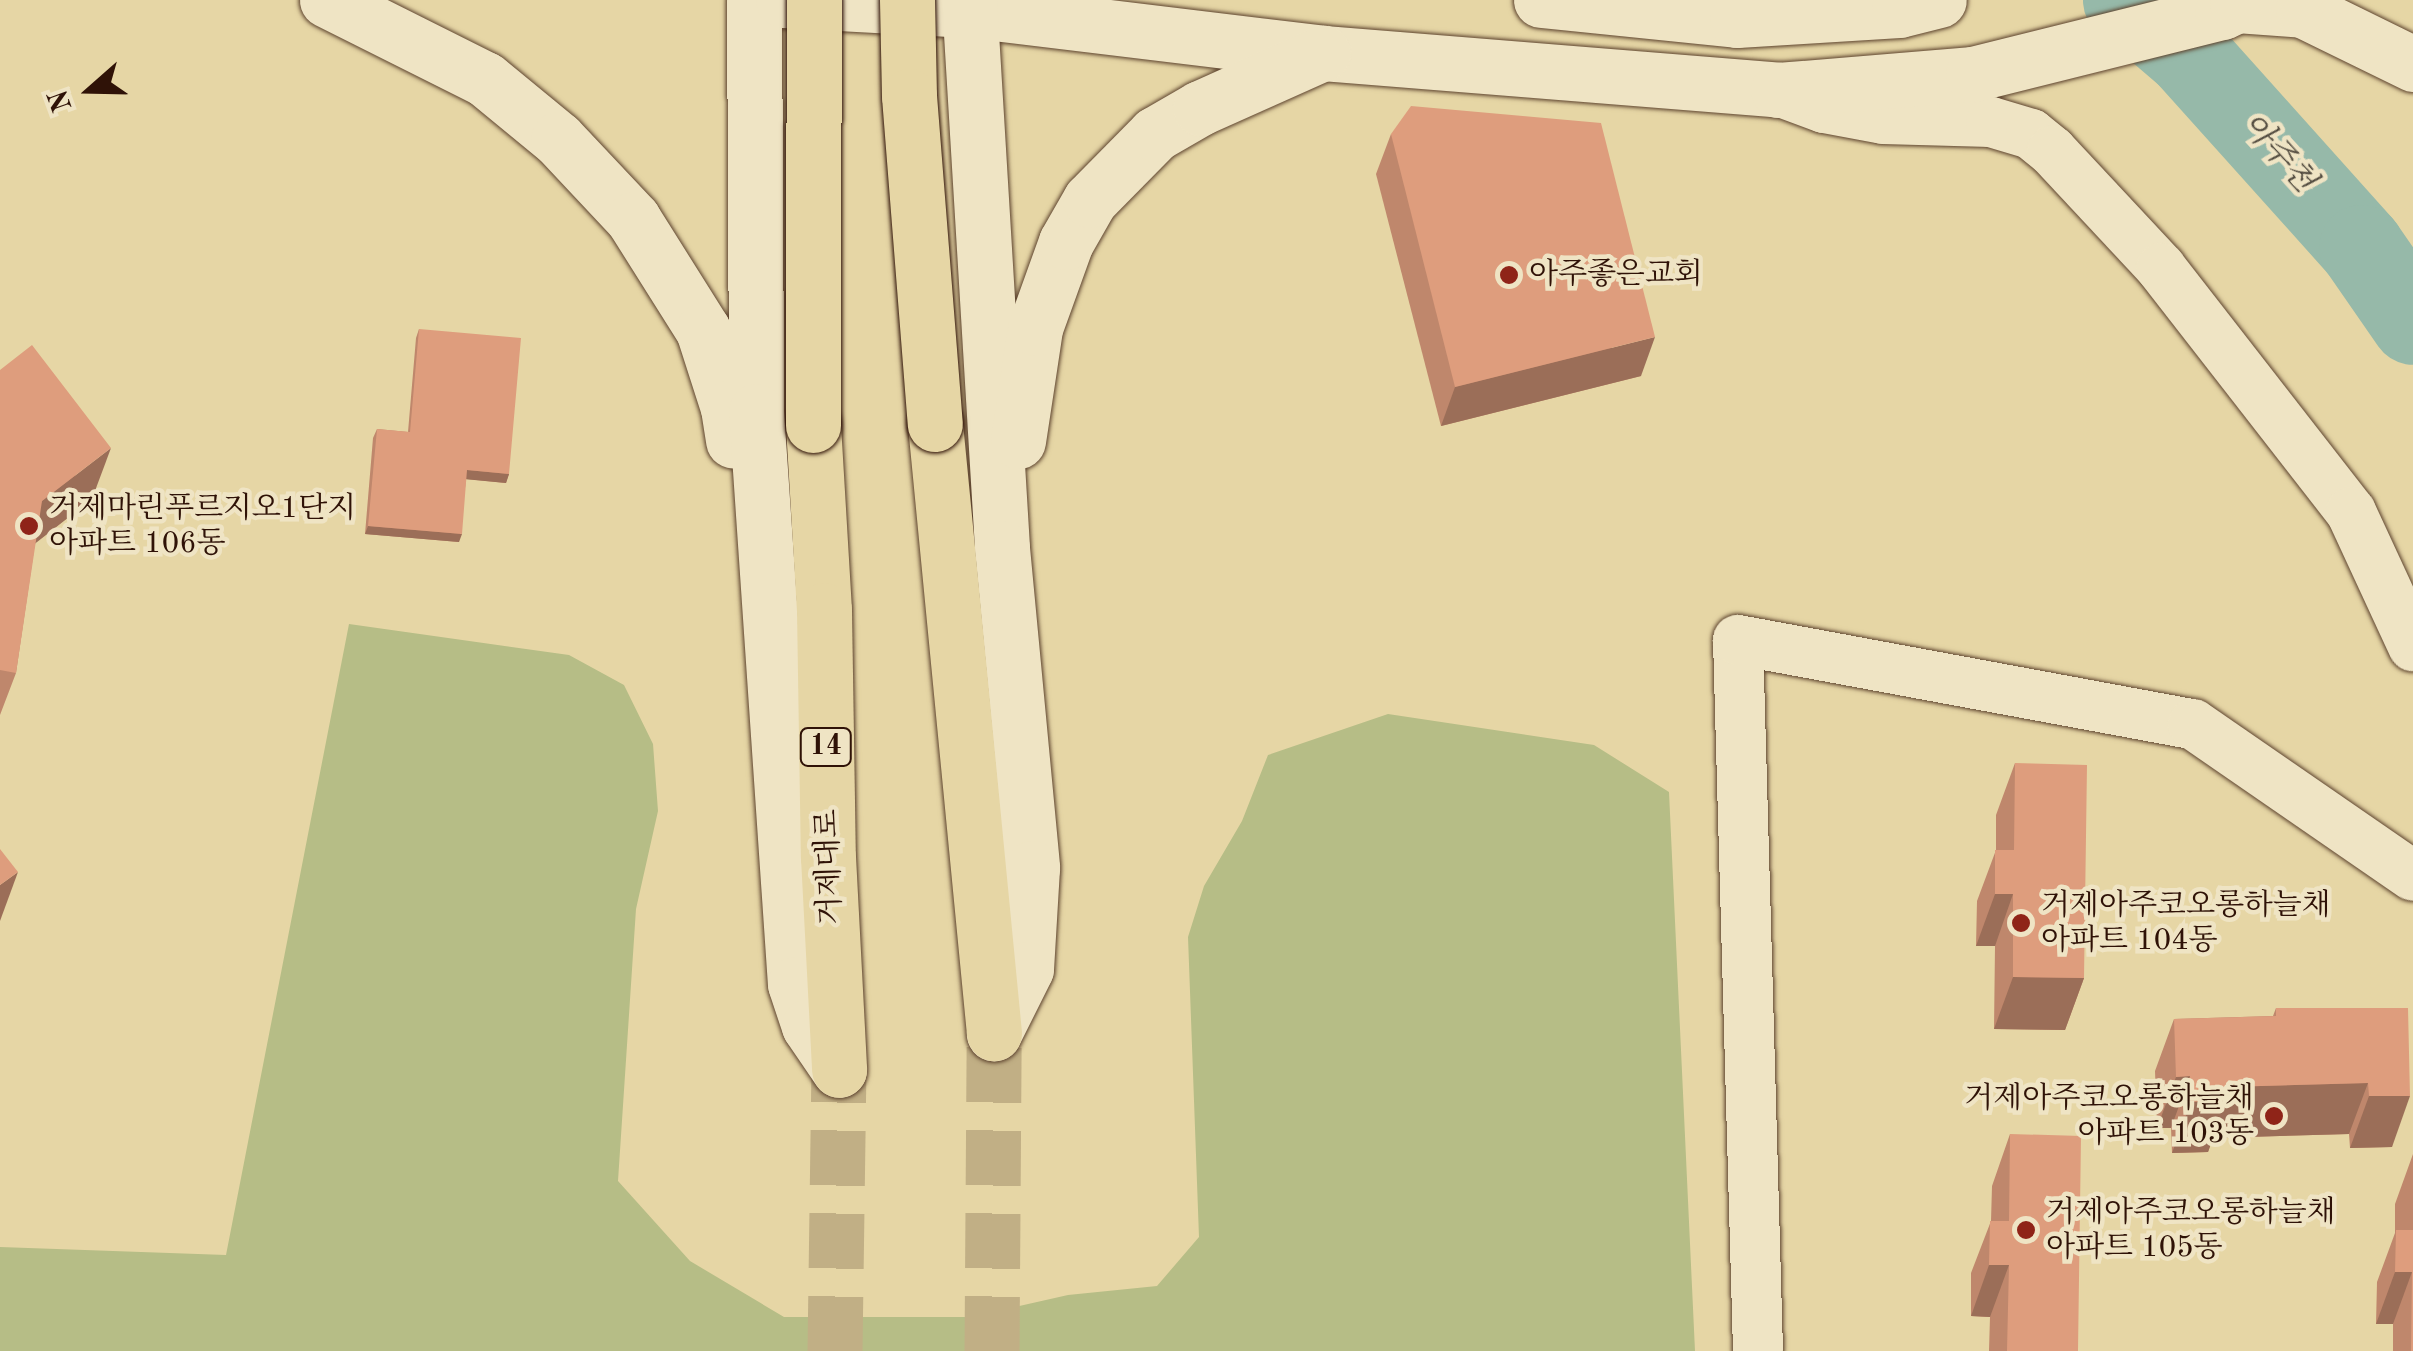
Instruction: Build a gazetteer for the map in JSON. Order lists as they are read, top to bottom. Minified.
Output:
{"streets":{"highway":["14","거제대로"]},"water":["아주천"],"places":["아주좋은교회","거제마린푸르지오1단지 아파트 106동","거제아주코오롱하늘채 아파트 104동","거제아주코오롱하늘채 아파트 103동","거제아주코오롱하늘채 아파트 105동"],"north":"left"}
